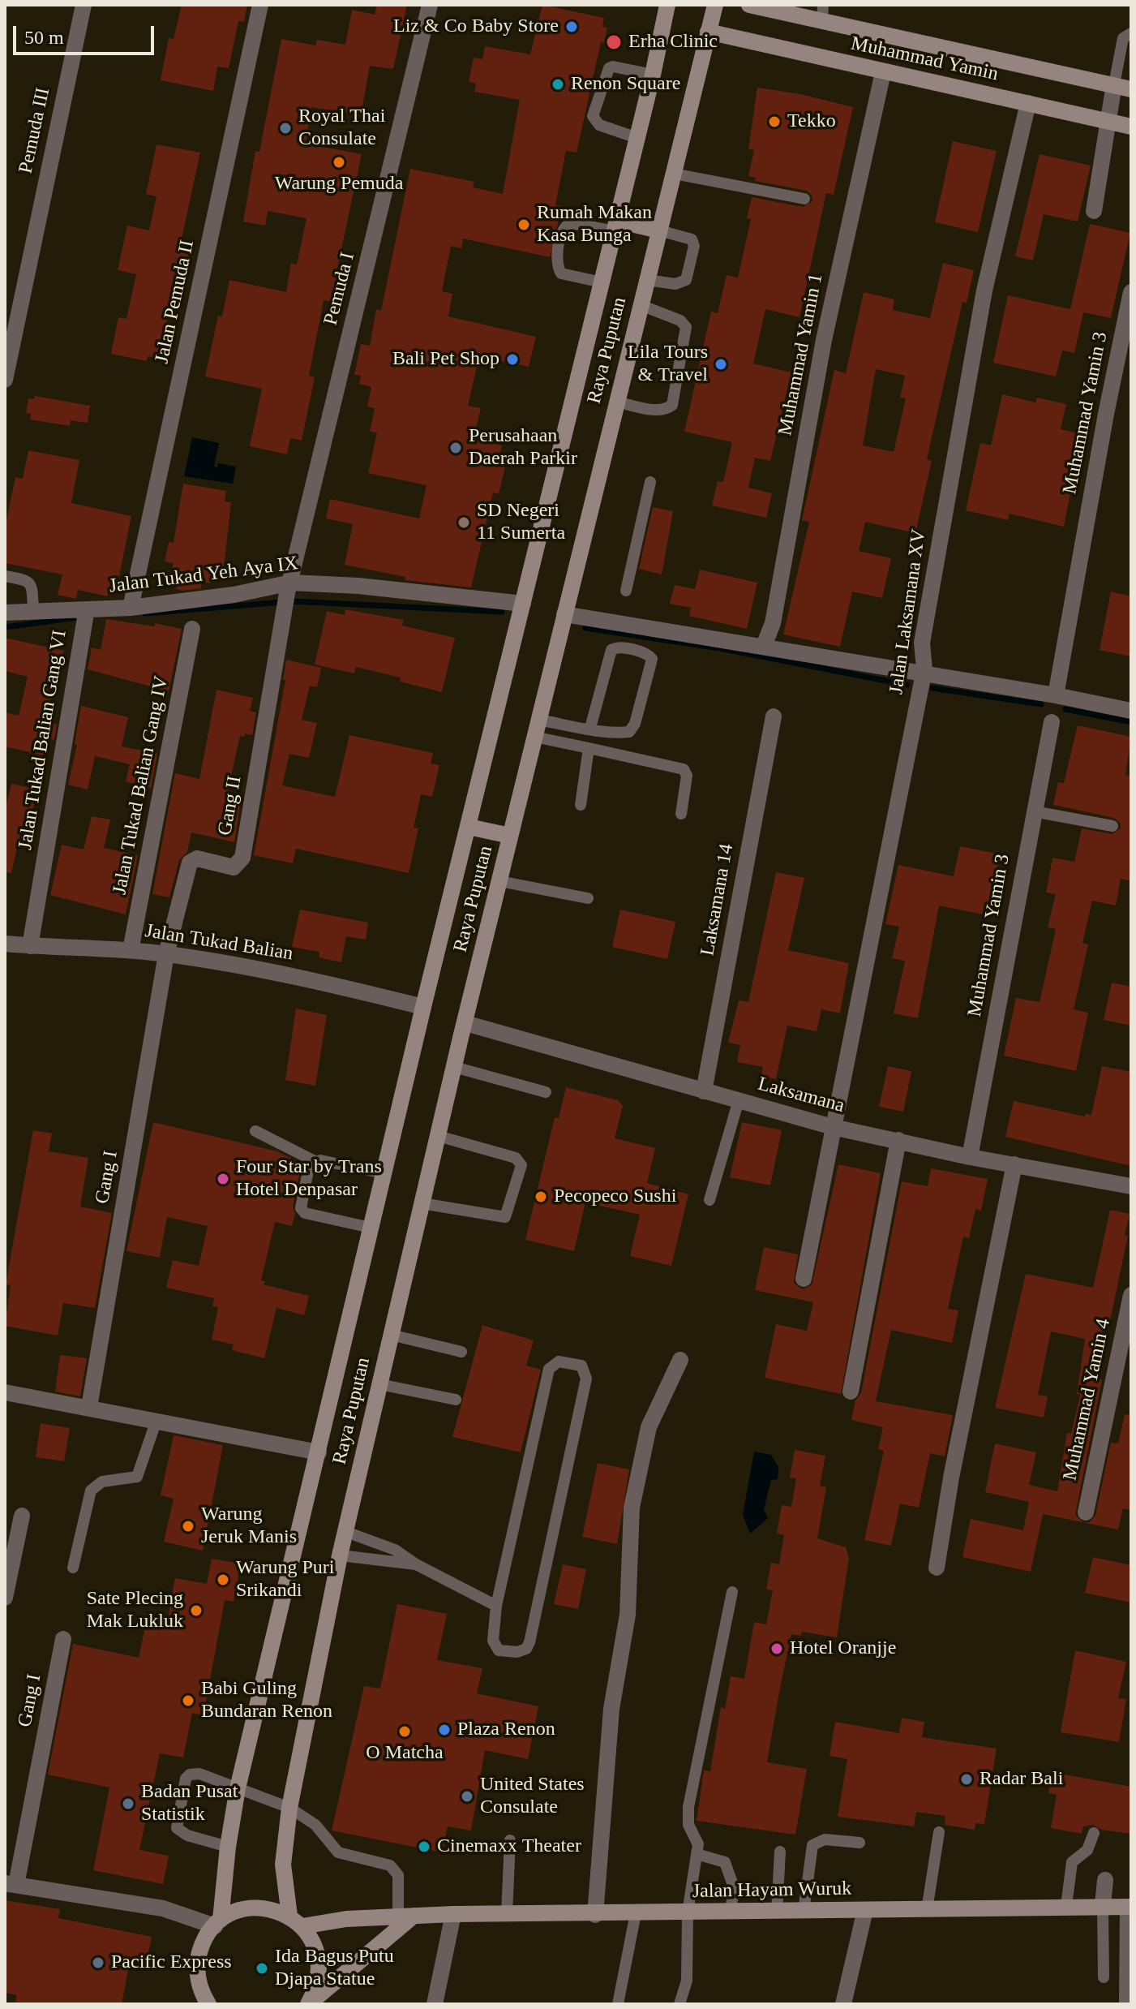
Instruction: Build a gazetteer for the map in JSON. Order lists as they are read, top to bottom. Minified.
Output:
{"streets":{"main road":["Muhammad Yamin","Raya Puputan","Jalan Hayam Wuruk"],"street":["Pemuda III","Pemuda I","Jalan Pemuda II","Muhammad Yamin 1","Muhammad Yamin 3","Jalan Tukad Yeh Aya IX","Jalan Laksamana XV","Jalan Tukad Balian Gang VI","Jalan Tukad Balian Gang IV","Gang II","Laksamana 14","Jalan Tukad Balian","Laksamana","Gang I","Muhammad Yamin 4"]},"crossings":[["Muhammad Yamin","Raya Puputan"],["Muhammad Yamin","Muhammad Yamin 1"],["Muhammad Yamin","Jalan Laksamana XV"],["Pemuda I","Jalan Tukad Yeh Aya IX"],["Pemuda I","Gang II"],["Jalan Pemuda II","Jalan Tukad Yeh Aya IX"],["Raya Puputan","Jalan Tukad Yeh Aya IX"],["Raya Puputan","Jalan Tukad Balian"],["Raya Puputan","Laksamana"],["Muhammad Yamin 3","Laksamana"],["Jalan Tukad Yeh Aya IX","Gang II"],["Jalan Laksamana XV","Laksamana"],["Jalan Tukad Balian Gang VI","Jalan Tukad Balian"],["Jalan Tukad Balian Gang IV","Jalan Tukad Balian"],["Gang II","Jalan Tukad Balian"],["Gang II","Gang I"],["Laksamana 14","Laksamana"],["Jalan Tukad Balian","Gang I"]],"places":["Liz & Co Baby Store","Erha Clinic","Renon Square","Tekko","Royal Thai Consulate","Warung Pemuda","Rumah Makan Kasa Bunga","Bali Pet Shop","Lila Tours & Travel","Perusahaan Daerah Parkir","SD Negeri 11 Sumerta","Four Star by Trans Hotel Denpasar","Pecopeco Sushi","Warung Jeruk Manis","Warung Puri Srikandi","Sate Plecing Mak Lukluk","Hotel Oranjje","Babi Guling Bundaran Renon","Plaza Renon","O Matcha","Radar Bali","United States Consulate","Badan Pusat Statistik","Cinemaxx Theater","Pacific Express","Ida Bagus Putu Djapa Statue"],"scale_bar":"50 m"}
